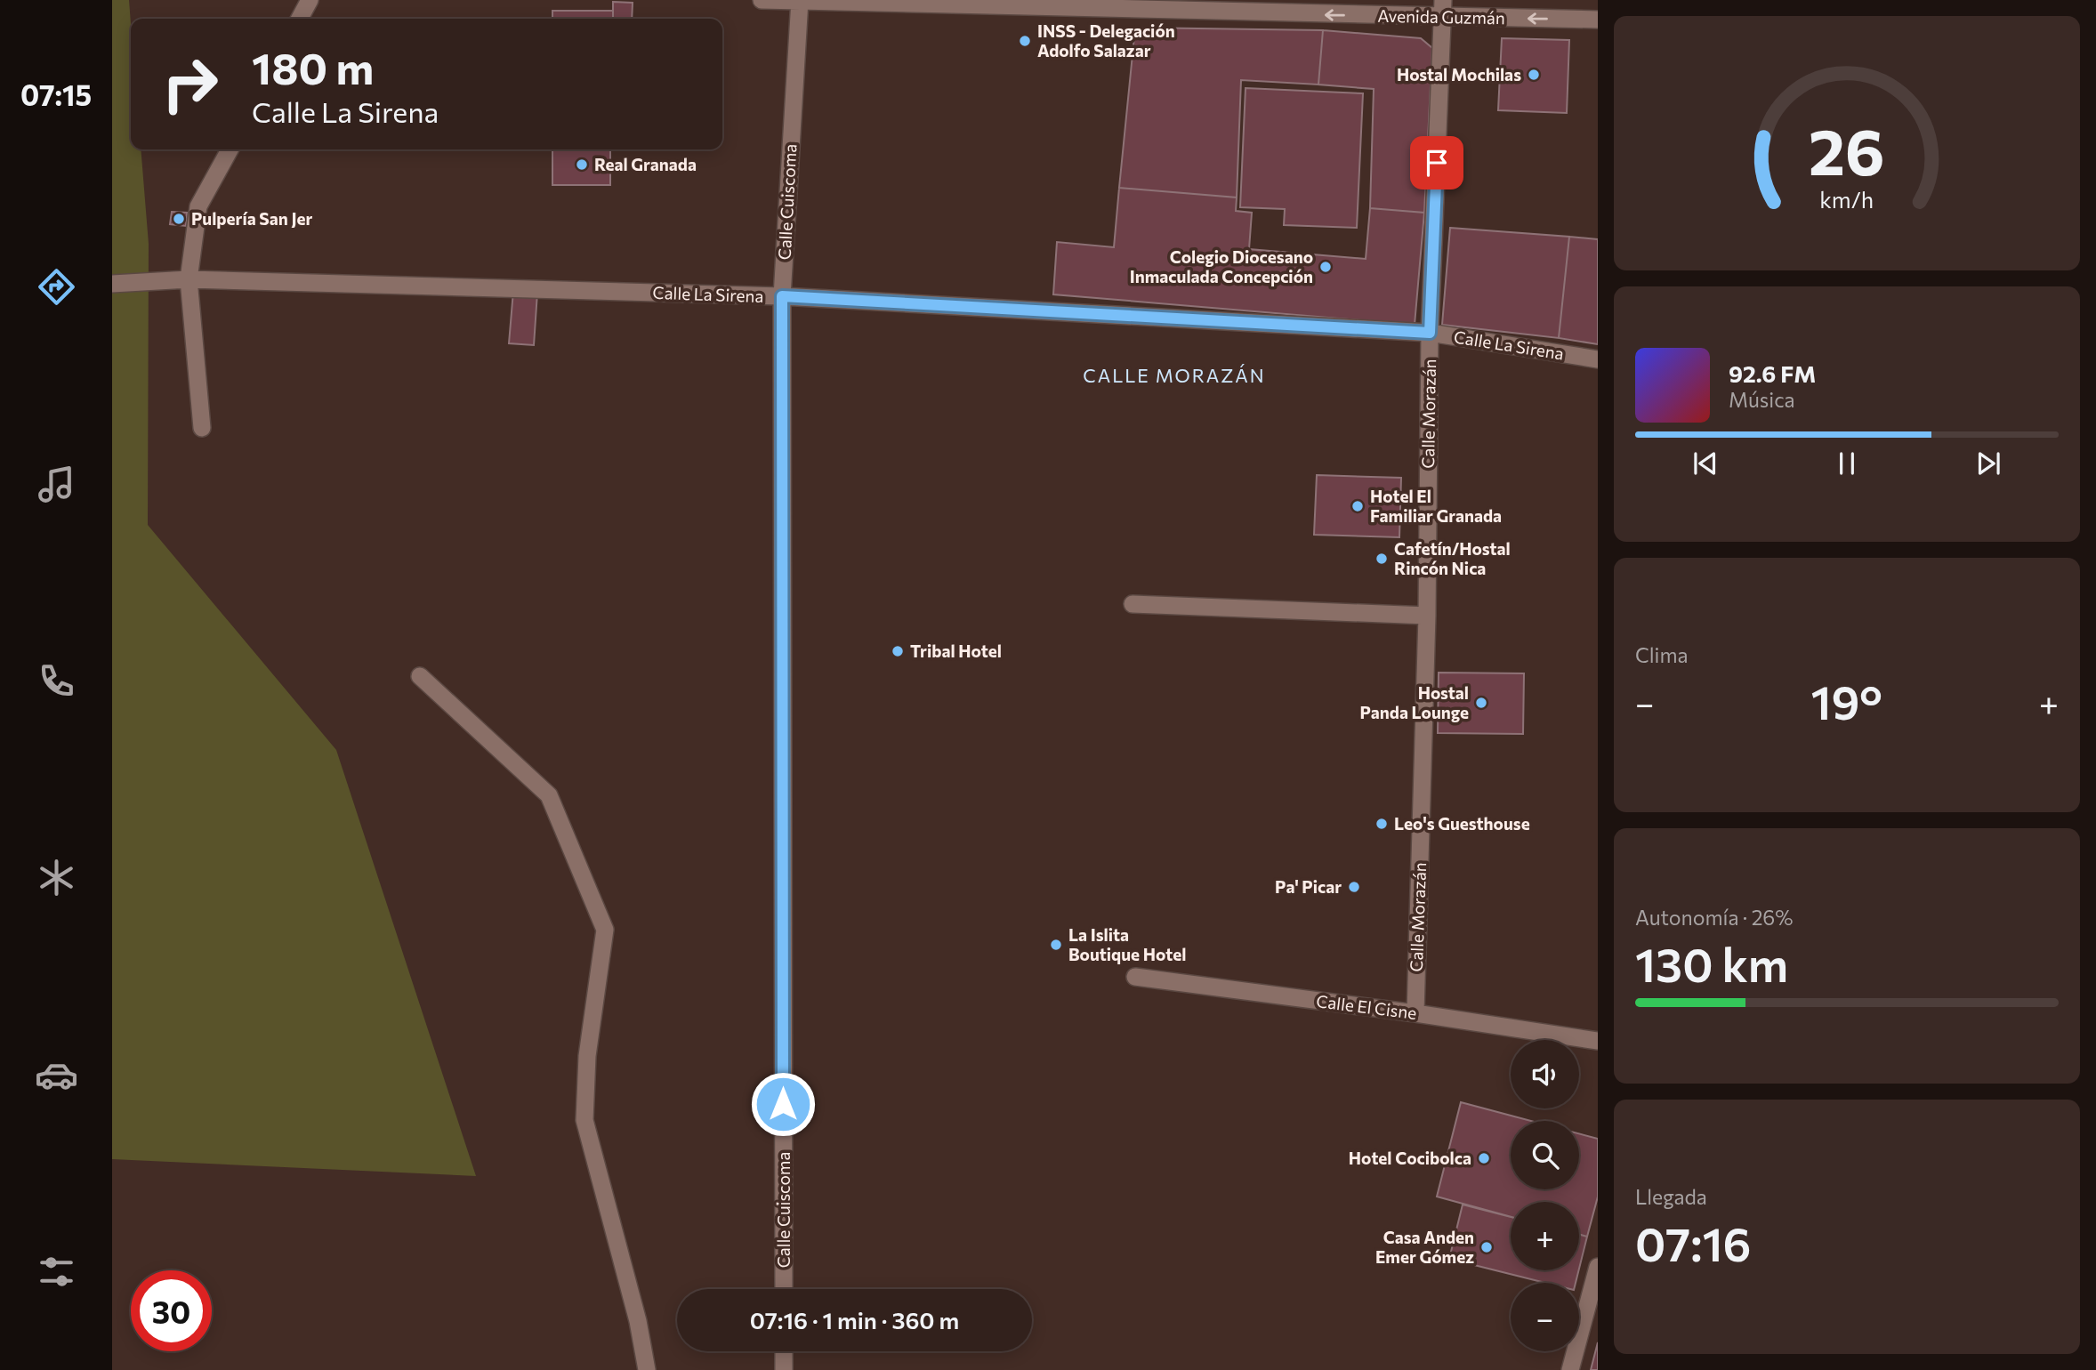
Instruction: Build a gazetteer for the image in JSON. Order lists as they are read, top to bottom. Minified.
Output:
{"streets":{"street":["Avenida Guzmán","Calle Cuiscoma","Calle La Sirena","Calle Morazán","Calle El Cisne"]},"crossings":[["Avenida Guzmán","Calle Cuiscoma"],["Avenida Guzmán","Calle Morazán"],["Calle Cuiscoma","Calle La Sirena"],["Calle La Sirena","Calle Morazán"],["Calle Morazán","Calle El Cisne"]],"one_way":["Avenida Guzmán"],"districts":["CALLE MORAZÁN"],"places":["INSS - Delegación Adolfo Salazar","Hostal Mochilas","Real Granada","Pulpería San Jer","Colegio Diocesano Inmaculada Concepción","Hotel El Familiar Granada","Cafetín/Hostal Rincón Nica","Tribal Hotel","Hostal Panda Lounge","Leo's Guesthouse","Pa' Picar","La Islita Boutique Hotel","Hotel Cocibolca","Casa Anden Emer Gómez"],"page":{"tabs":"07:15","turn":["180 m","Calle La Sirena"],"song":["92.6 FM","Música"],"tile":["Clima",["Autonomía · 26%","130 km"],["Llegada","07:16"]],"heat":["−","19°","+"],"map_buttons":["+","−"],"limit":"30","trip":"07:16 · 1 min · 360 m","gauge":["26","km/h"]}}
